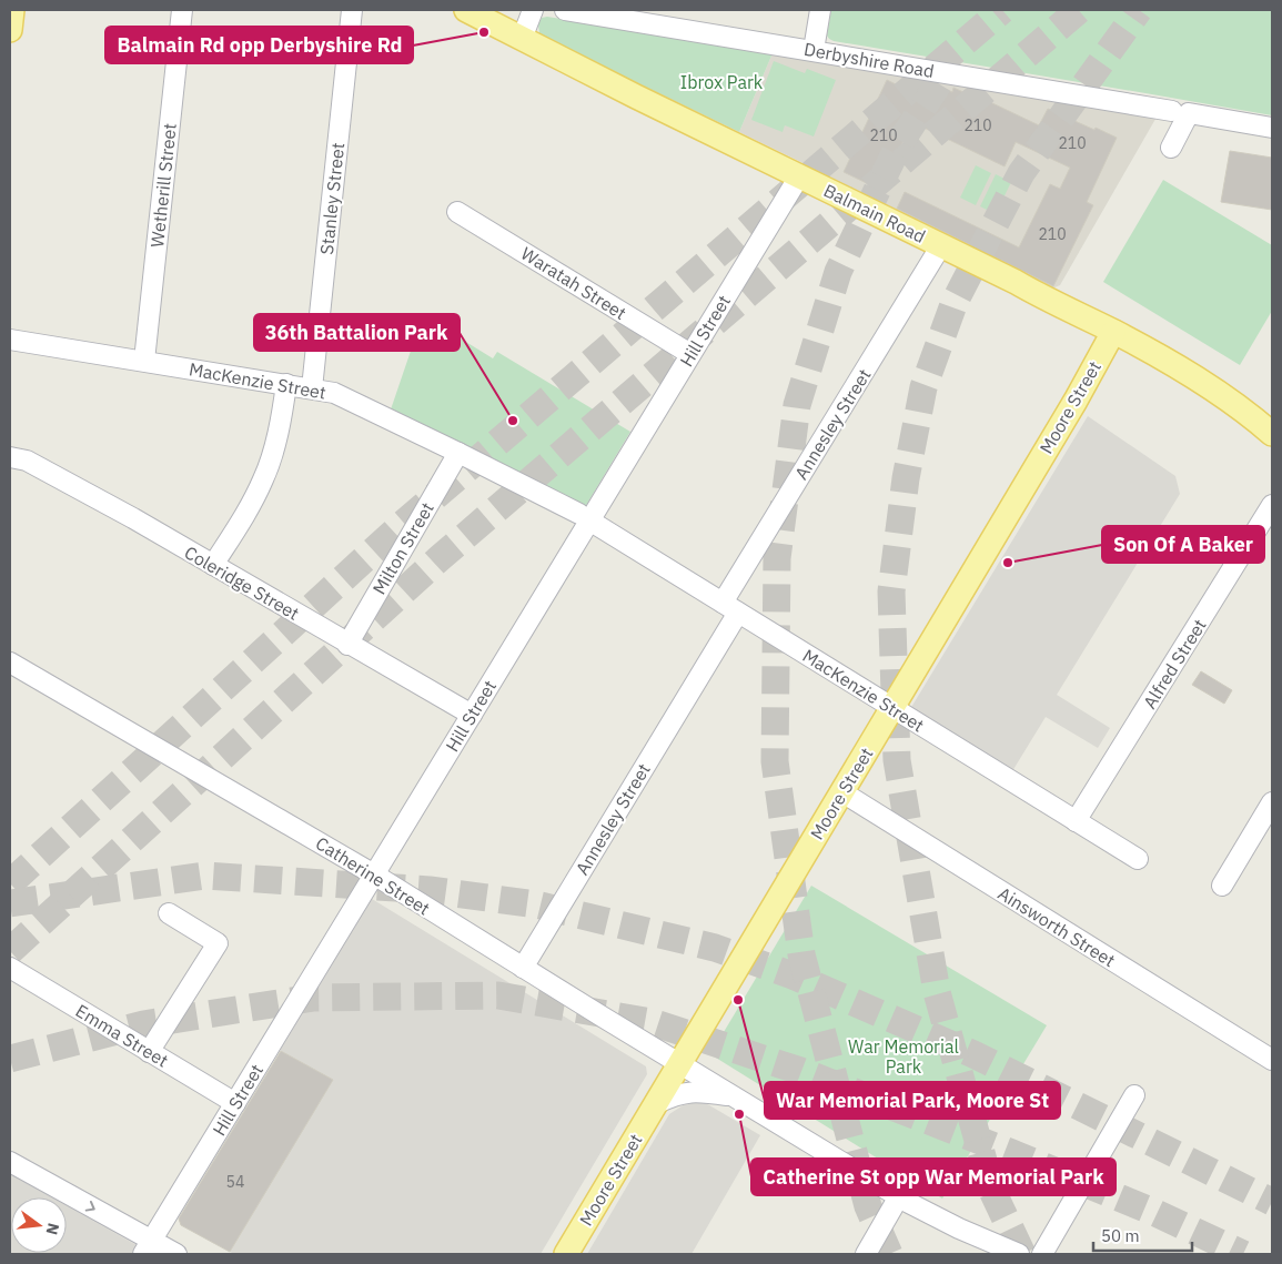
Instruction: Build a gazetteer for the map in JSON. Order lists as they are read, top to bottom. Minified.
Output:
{"streets":{"main road":["Balmain Road","Moore Street"],"street":["Derbyshire Road","Wetherill Street","Stanley Street","Waratah Street","Hill Street","MacKenzie Street","Annesley Street","Milton Street","Coleridge Street","Alfred Street","Catherine Street","Ainsworth Street","Emma Street"]},"crossings":[["Wetherill Street","MacKenzie Street"],["Stanley Street","MacKenzie Street"],["Balmain Road","Hill Street"],["Balmain Road","Moore Street"],["Balmain Road","Annesley Street"],["Waratah Street","Hill Street"],["Hill Street","MacKenzie Street"],["Hill Street","Coleridge Street"],["Hill Street","Catherine Street"],["Hill Street","Emma Street"],["MacKenzie Street","Moore Street"],["MacKenzie Street","Annesley Street"],["MacKenzie Street","Milton Street"],["MacKenzie Street","Alfred Street"],["Moore Street","Catherine Street"],["Moore Street","Ainsworth Street"],["Annesley Street","Catherine Street"],["Milton Street","Coleridge Street"]],"parks":["Ibrox Park","War Memorial Park"],"places":["Balmain Rd opp Derbyshire Rd","36th Battalion Park","Son Of A Baker","War Memorial Park, Moore St","Catherine St opp War Memorial Park"],"house_numbers":["210","210","210","210","54"],"scale_bar":"50 m","north":"right"}
